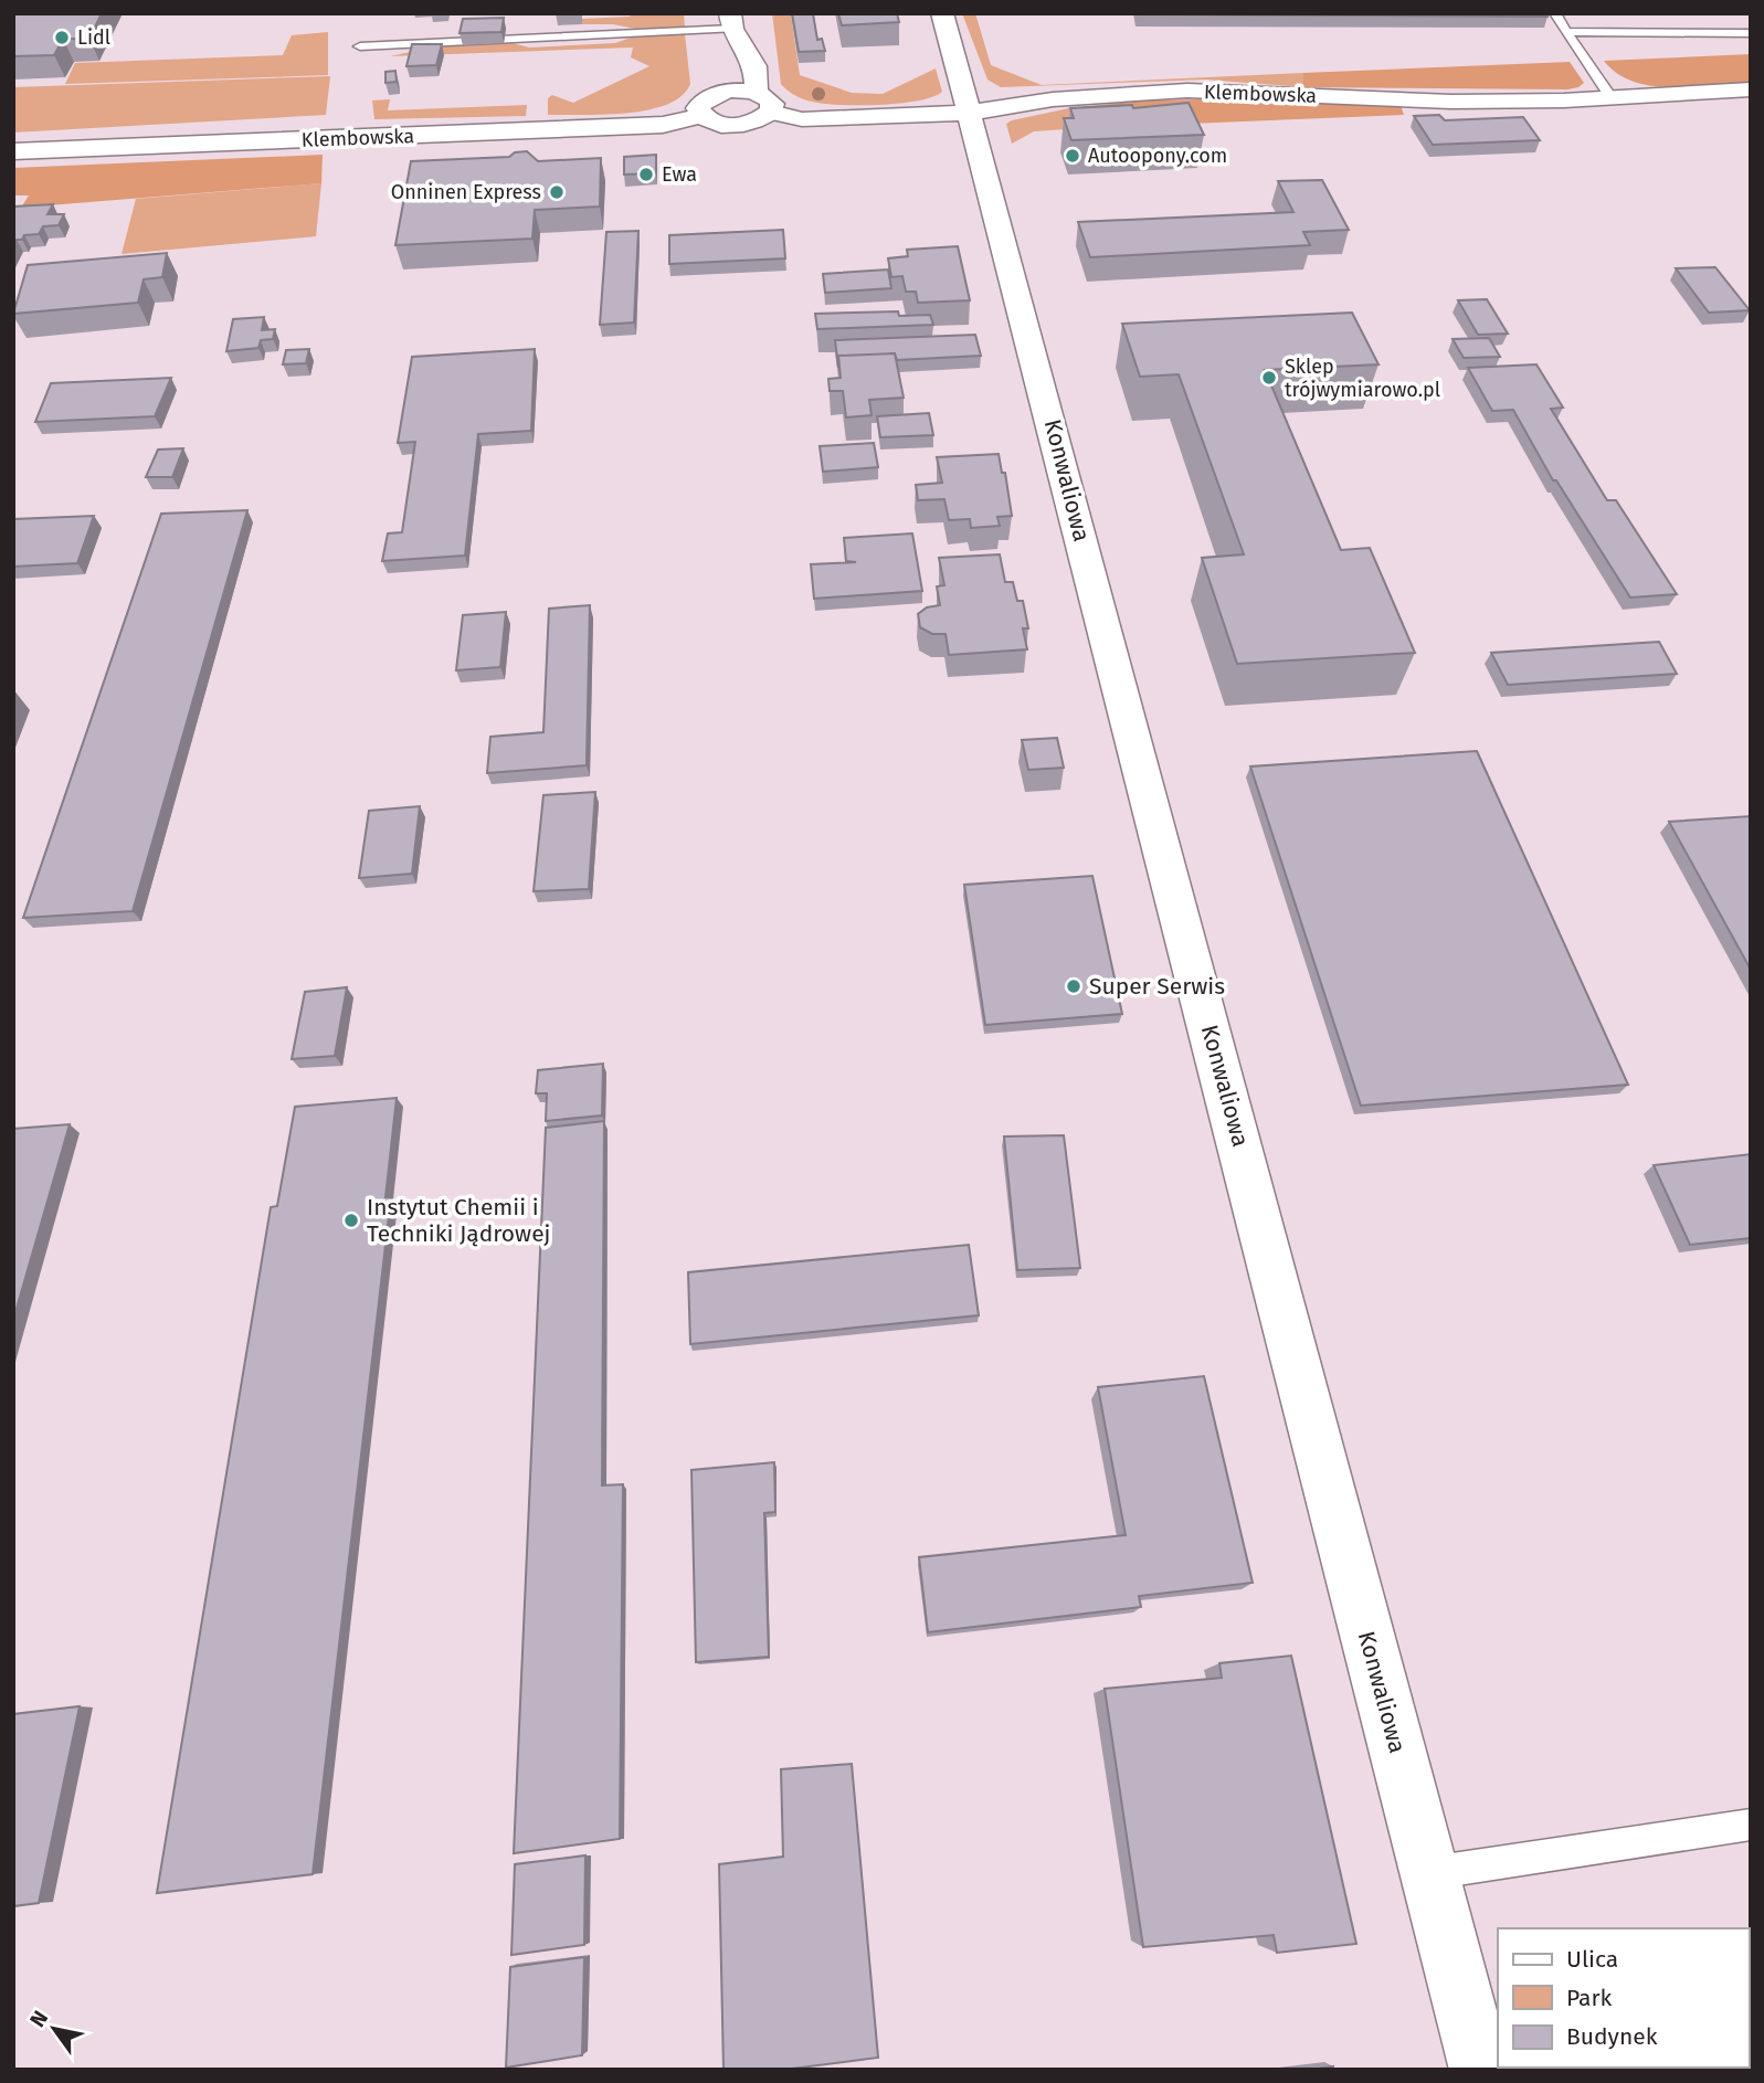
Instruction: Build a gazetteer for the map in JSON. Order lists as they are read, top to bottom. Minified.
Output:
{"streets":{"street":["Klembowska","Konwaliowa"]},"crossings":[["Klembowska","Konwaliowa"]],"places":["Lidl","Autoopony.com","Ewa","Onninen Express","Sklep trójwymiarowo.pl","Super Serwis","Instytut Chemii i Techniki Jądrowej"],"legend":["Ulica","Park","Budynek"],"north":"top left"}
